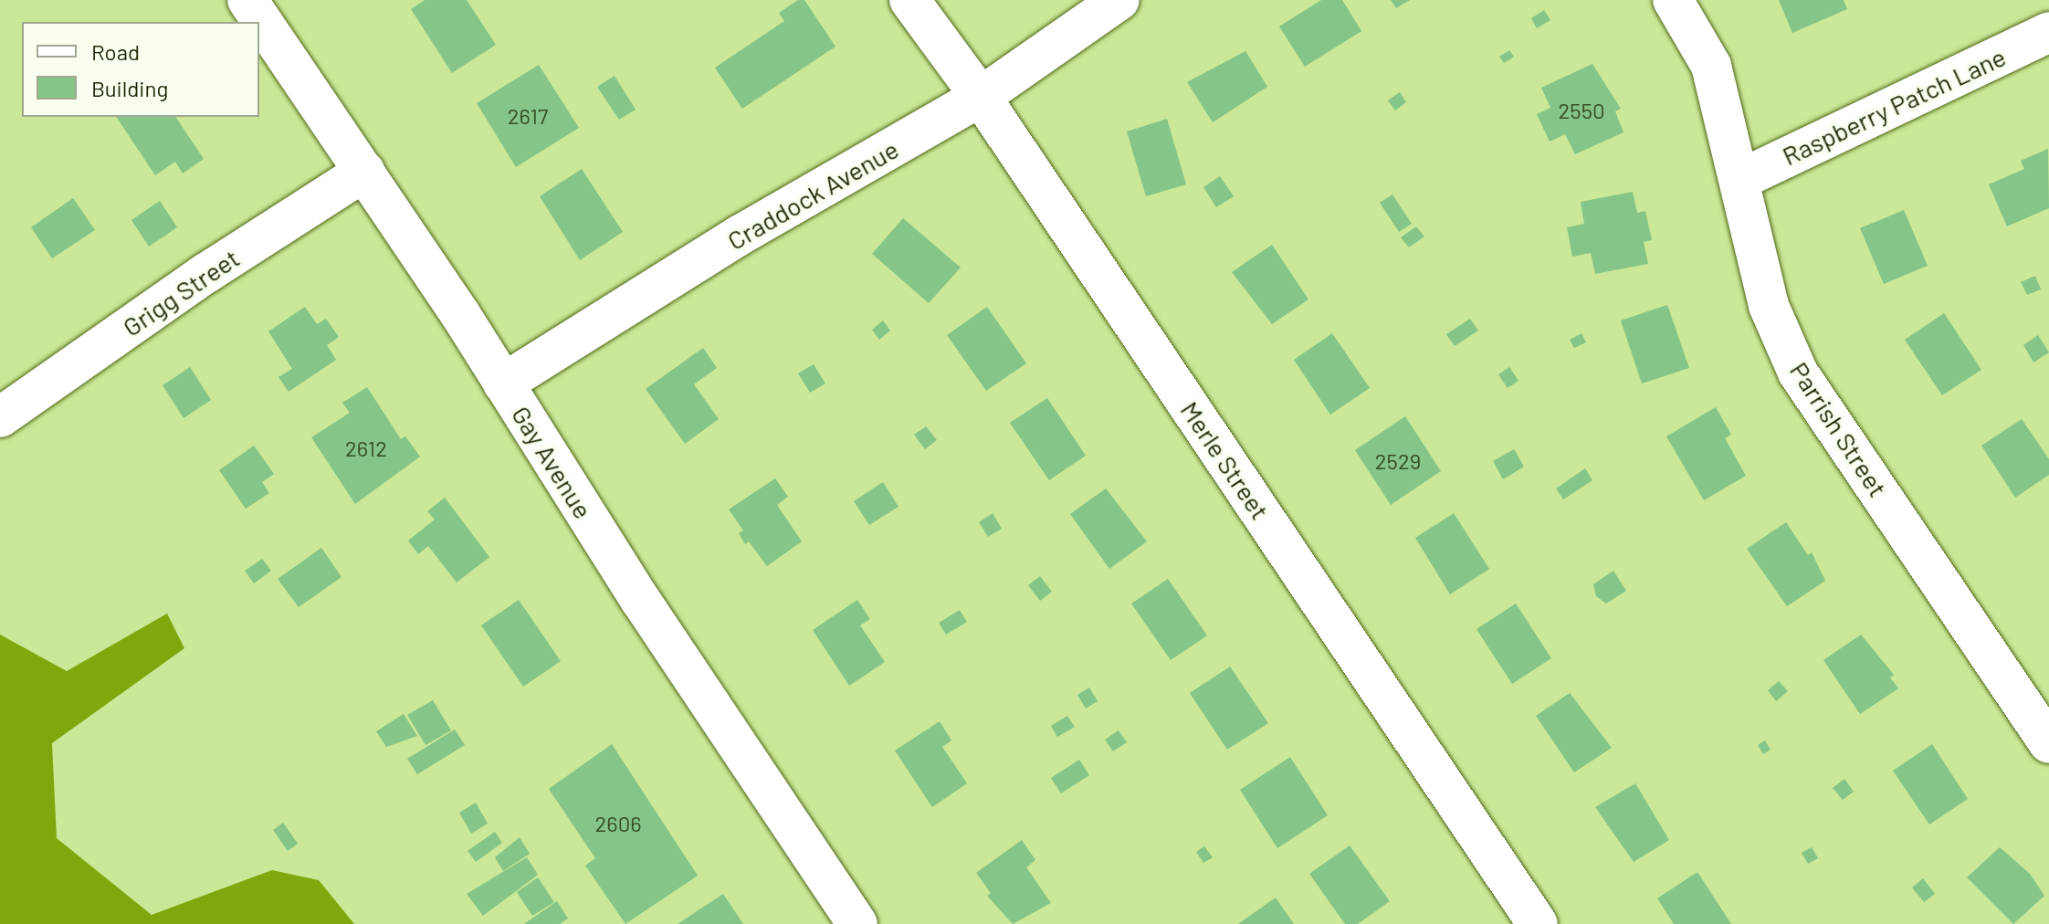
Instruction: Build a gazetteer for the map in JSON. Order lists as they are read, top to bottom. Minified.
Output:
{"streets":{"street":["Raspberry Patch Lane","Craddock Avenue","Grigg Street","Parrish Street","Merle Street","Gay Avenue"]},"crossings":[["Raspberry Patch Lane","Parrish Street"],["Craddock Avenue","Merle Street"],["Craddock Avenue","Gay Avenue"],["Grigg Street","Gay Avenue"]],"house_numbers":["2550","2617","2612","2529","2606"],"legend":["Road","Building"]}
